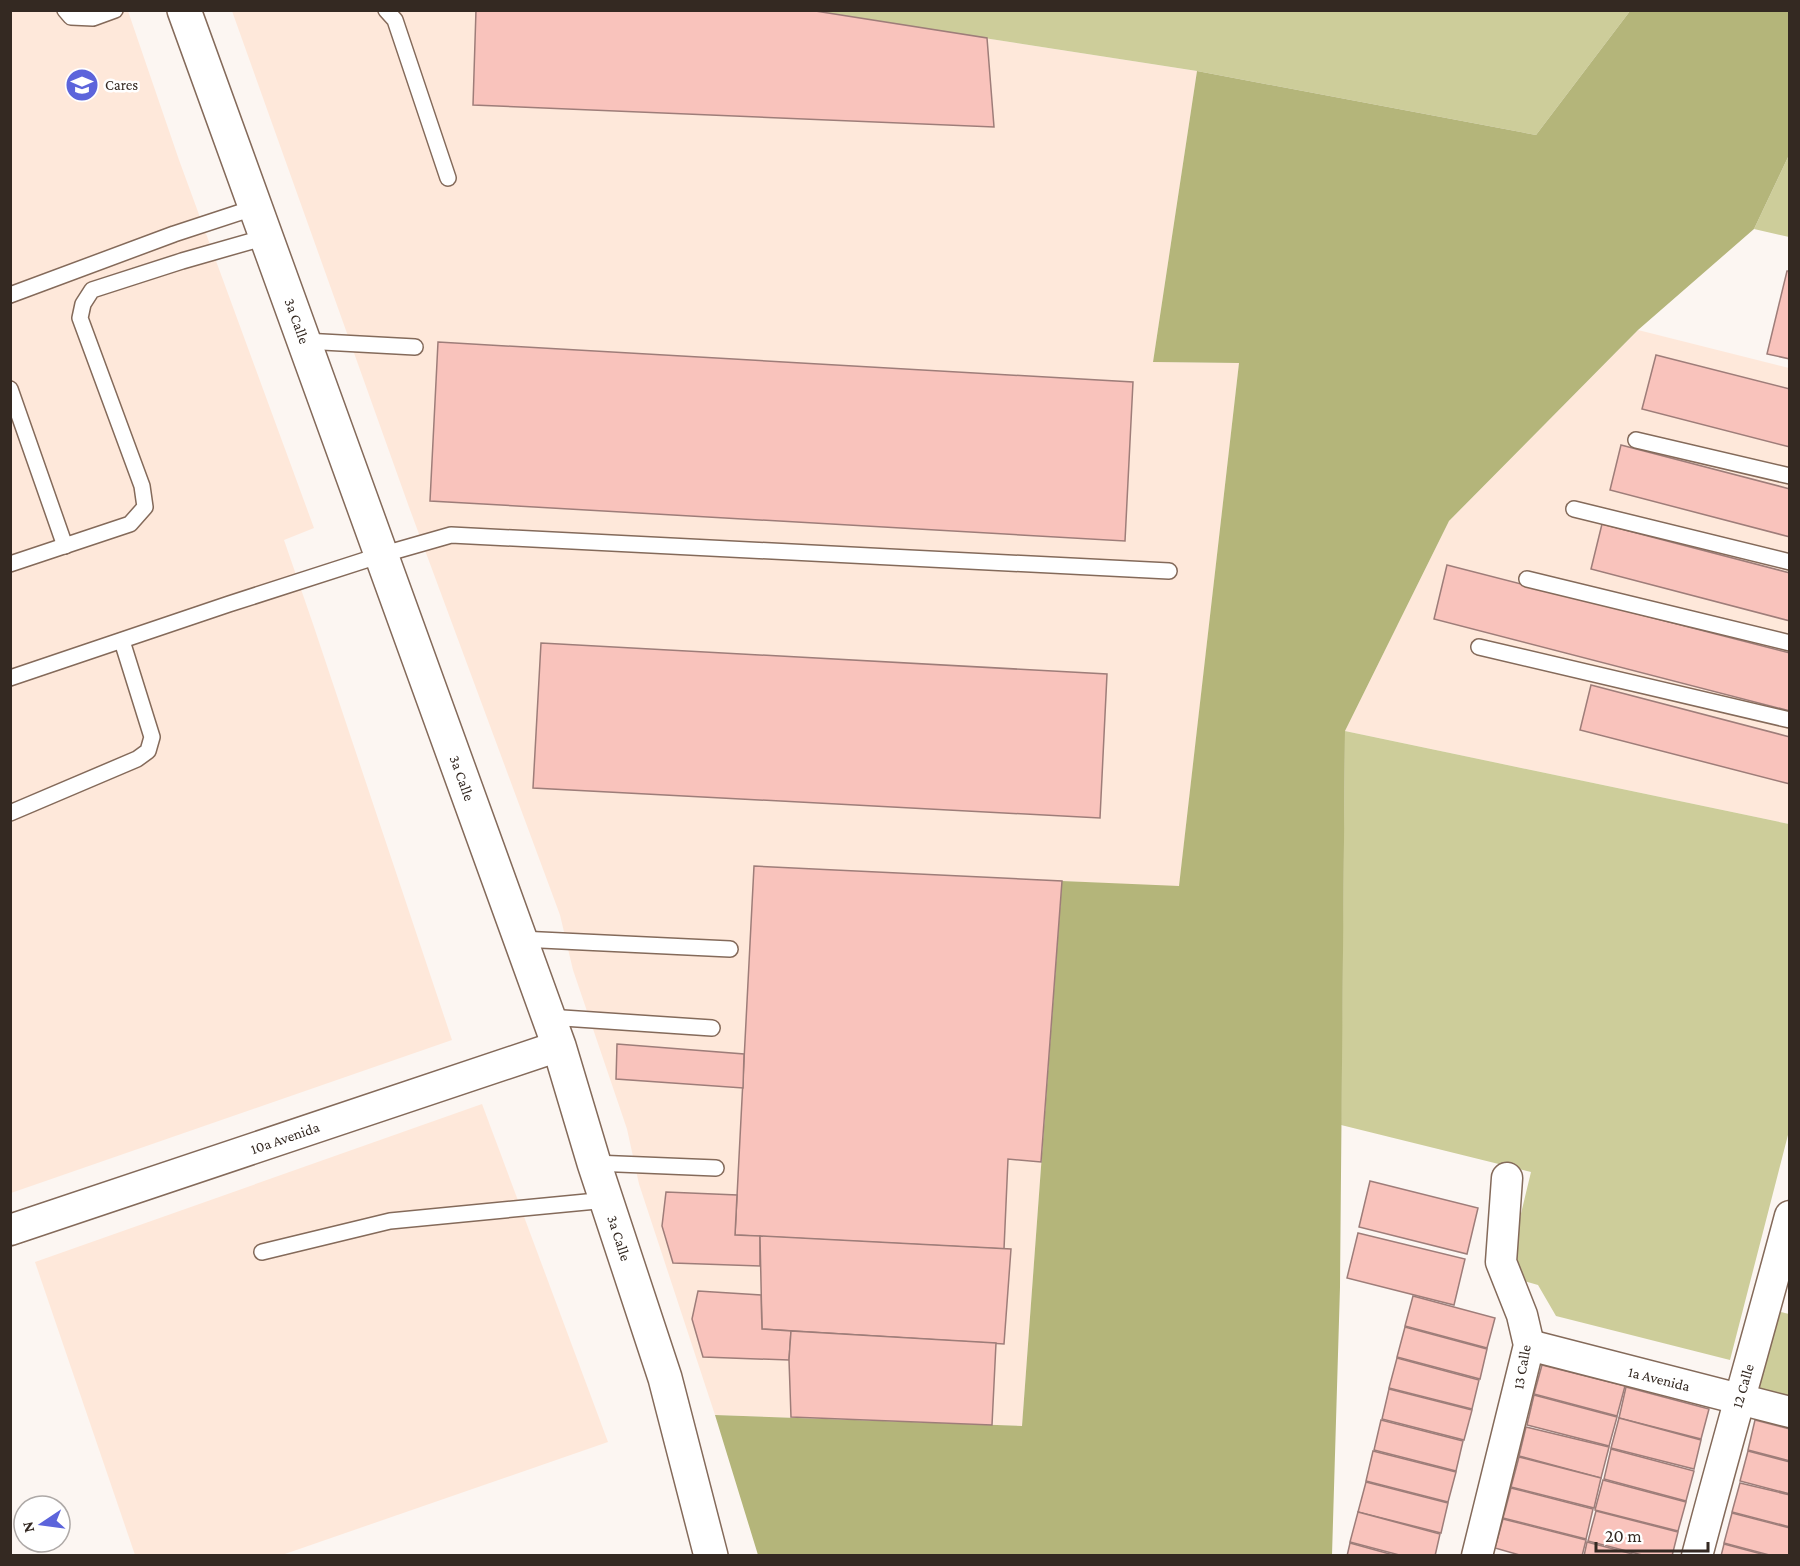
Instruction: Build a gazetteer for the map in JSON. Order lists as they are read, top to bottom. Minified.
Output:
{"streets":{"main road":["3a Calle"],"street":["10a Avenida","13 Calle","1a Avenida","12 Calle"]},"crossings":[["3a Calle","10a Avenida"],["13 Calle","1a Avenida"],["1a Avenida","12 Calle"]],"places":{"school or university":["Cares"]},"scale_bar":"20 m","north":"left"}
